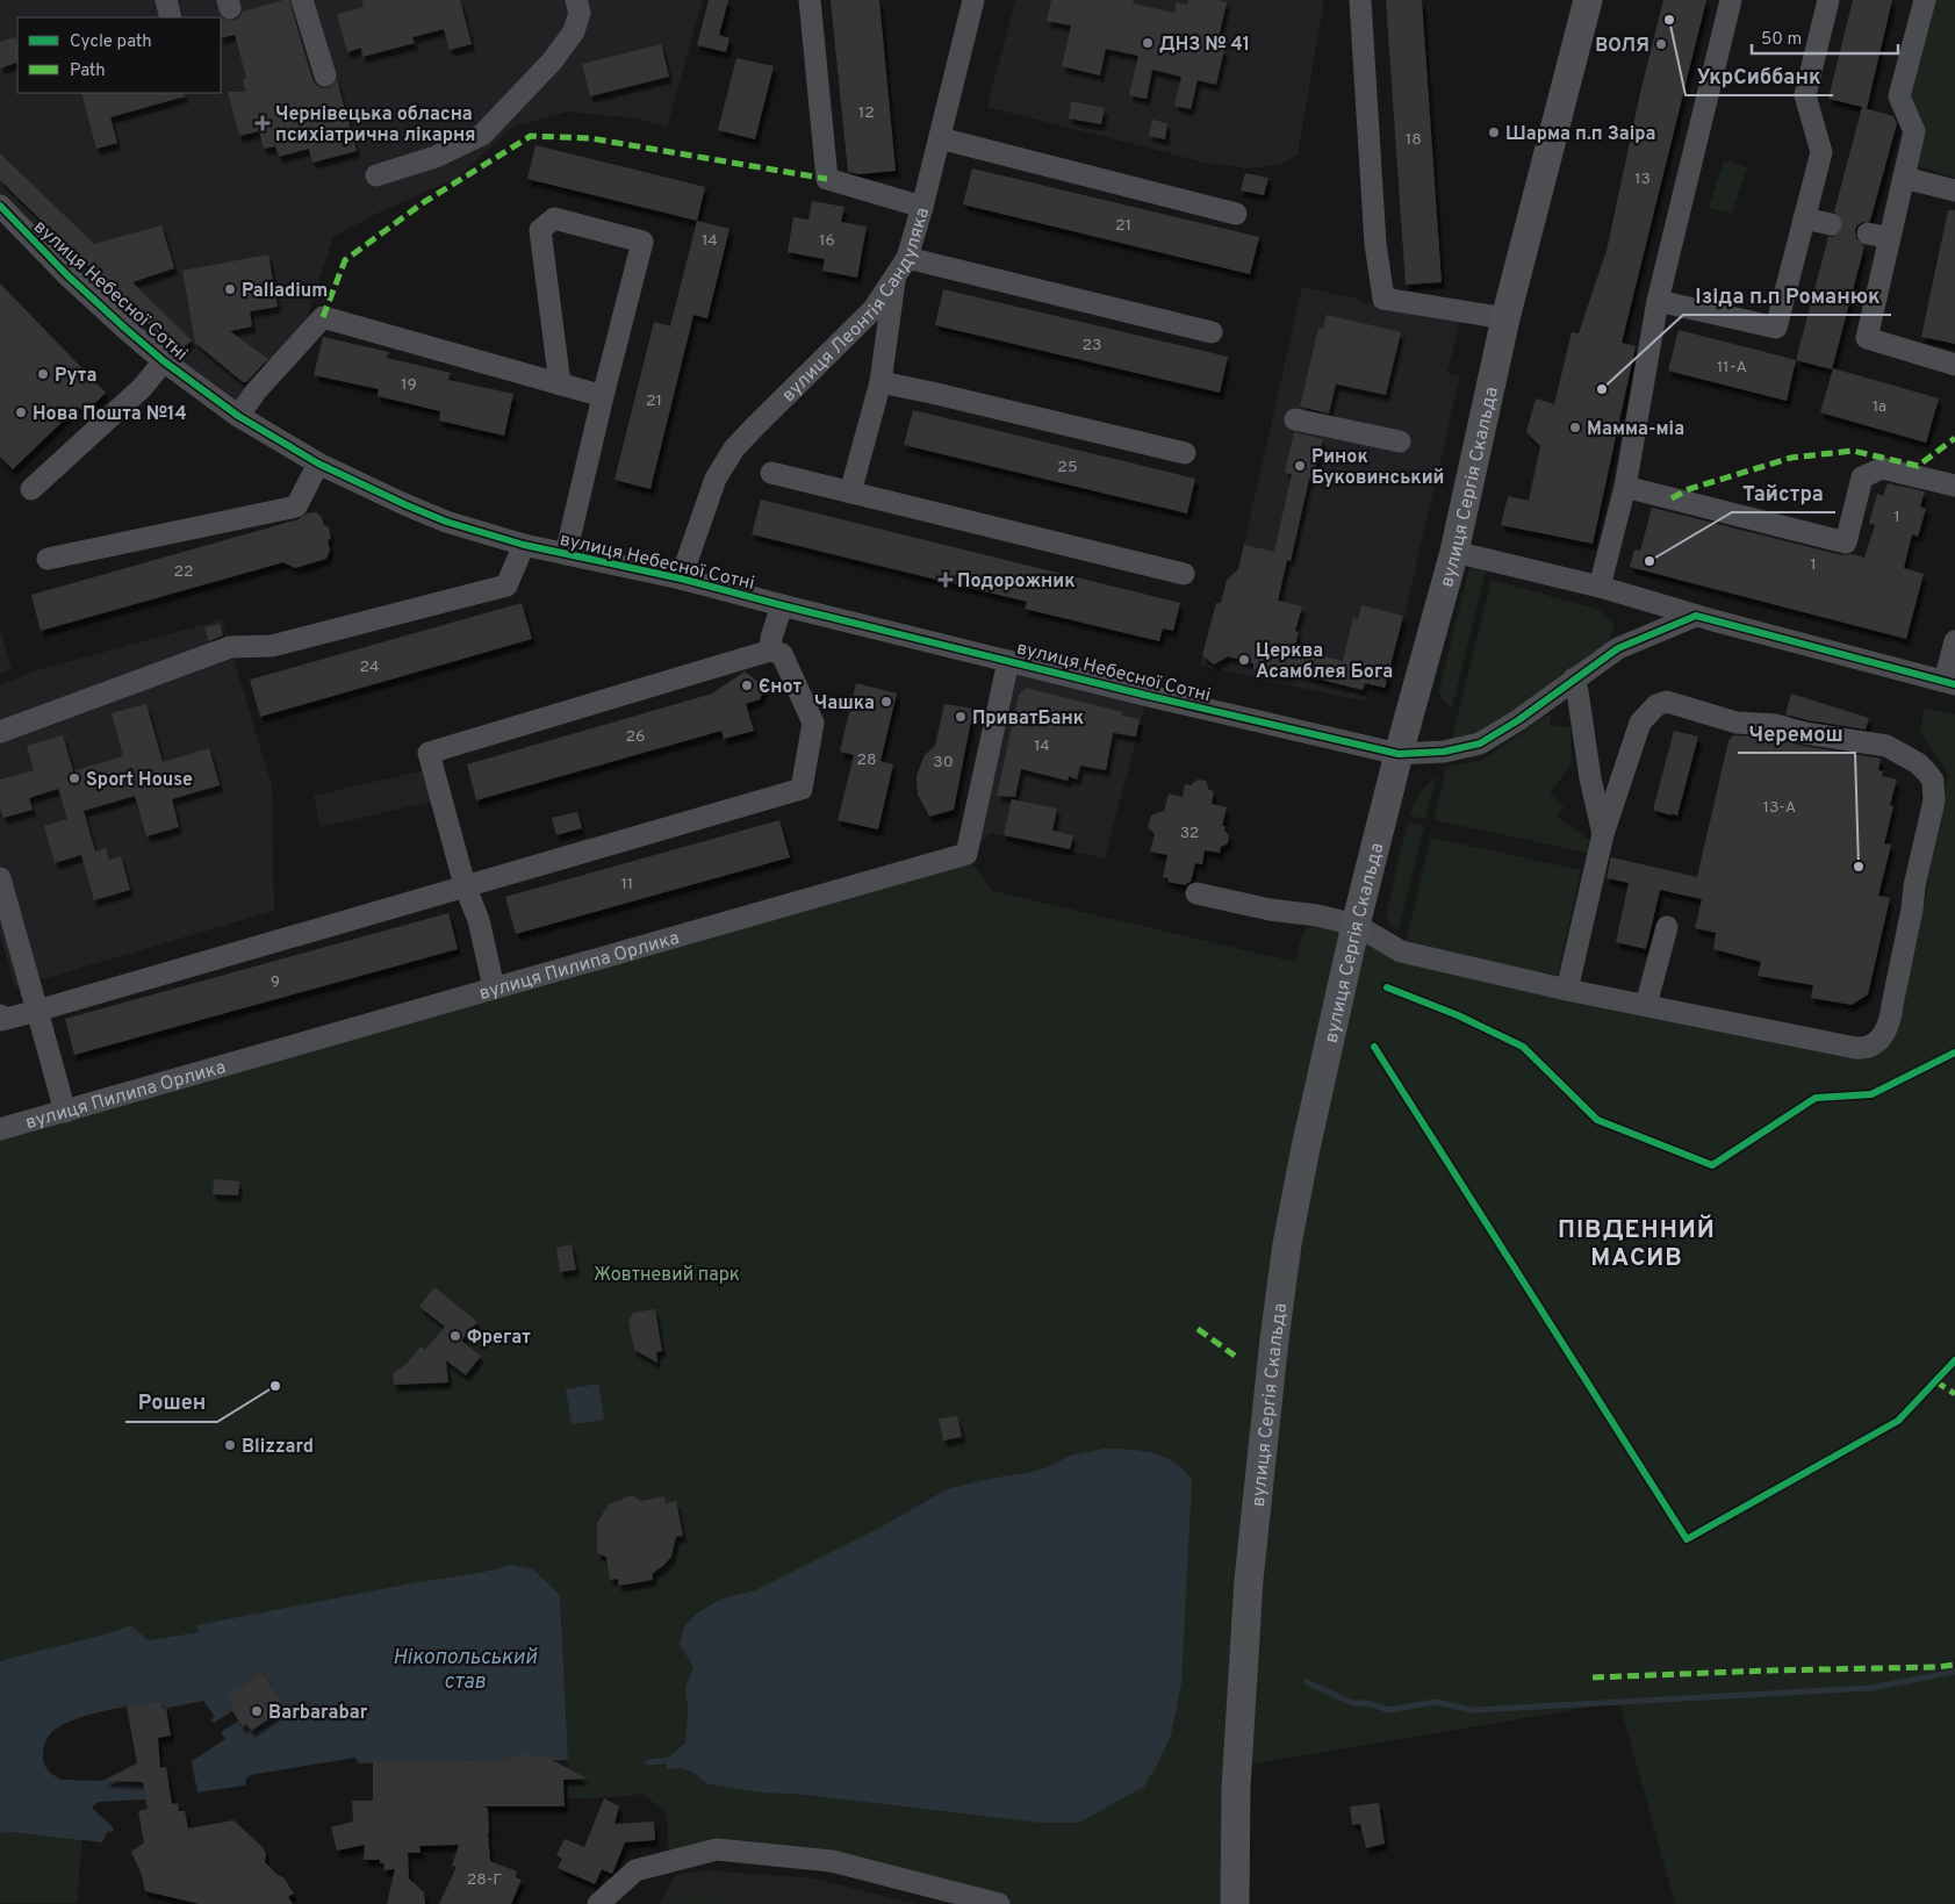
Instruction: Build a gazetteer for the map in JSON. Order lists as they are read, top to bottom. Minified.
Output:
{"streets":{"main road":["вулиця Сергія Скальда"],"street":["вулиця Небесної Сотні","вулиця Леонтія Сандуляка","вулиця Пилипа Орлика"]},"crossings":[["вулиця Небесної Сотні","вулиця Леонтія Сандуляка"],["вулиця Небесної Сотні","вулиця Сергія Скальда"],["вулиця Небесної Сотні","вулиця Пилипа Орлика"]],"districts":["ПІВДЕННИЙ МАСИВ"],"water":["Нікопольський став"],"parks":["Жовтневий парк"],"places":{"other":["УкрСиббанк","ДНЗ № 41","ВОЛЯ","Шарма п.п Заіра","Palladium","Рута","Ізіда п.п Романюк","Нова Пошта №14","Мамма-міа","Ринок Буковинський","Тайстра","Церква Асамблея Бога","Єнот","Чашка","ПриватБанк","Sport House","Черемош","Фрегат","Рошен","Blizzard","Barbarabar"],"health":["Чернівецька обласна психіатрична лікарня","Подорожник"]},"house_numbers":["12","18","13","21","14","16","23","11-А","19","21","1а","25","1","1","22","24","26","14","28","30","13-А","32","11","9","28-Г"],"legend":["Cycle path","Path"],"scale_bar":"50 m"}
